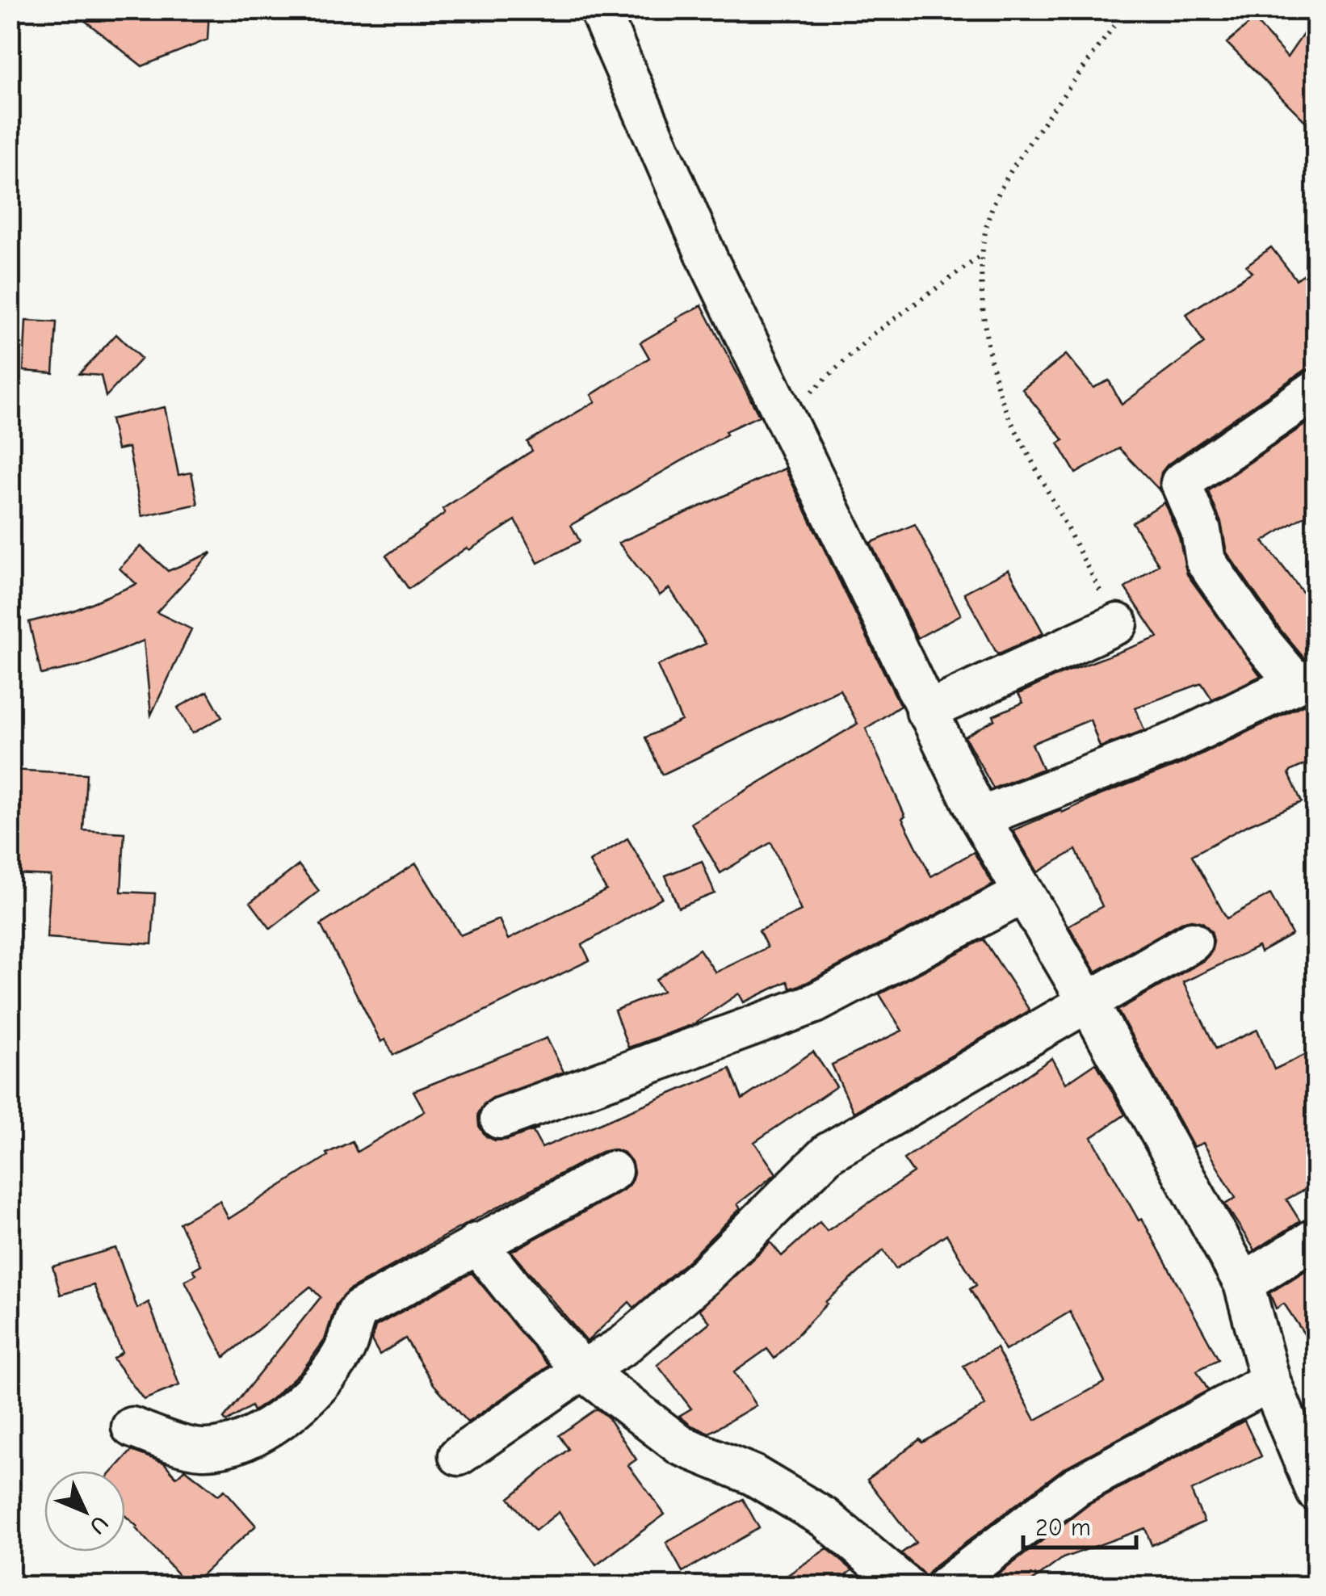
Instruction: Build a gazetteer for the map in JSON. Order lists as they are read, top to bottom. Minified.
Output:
{"scale_bar":"20 m","north":"bottom right"}
